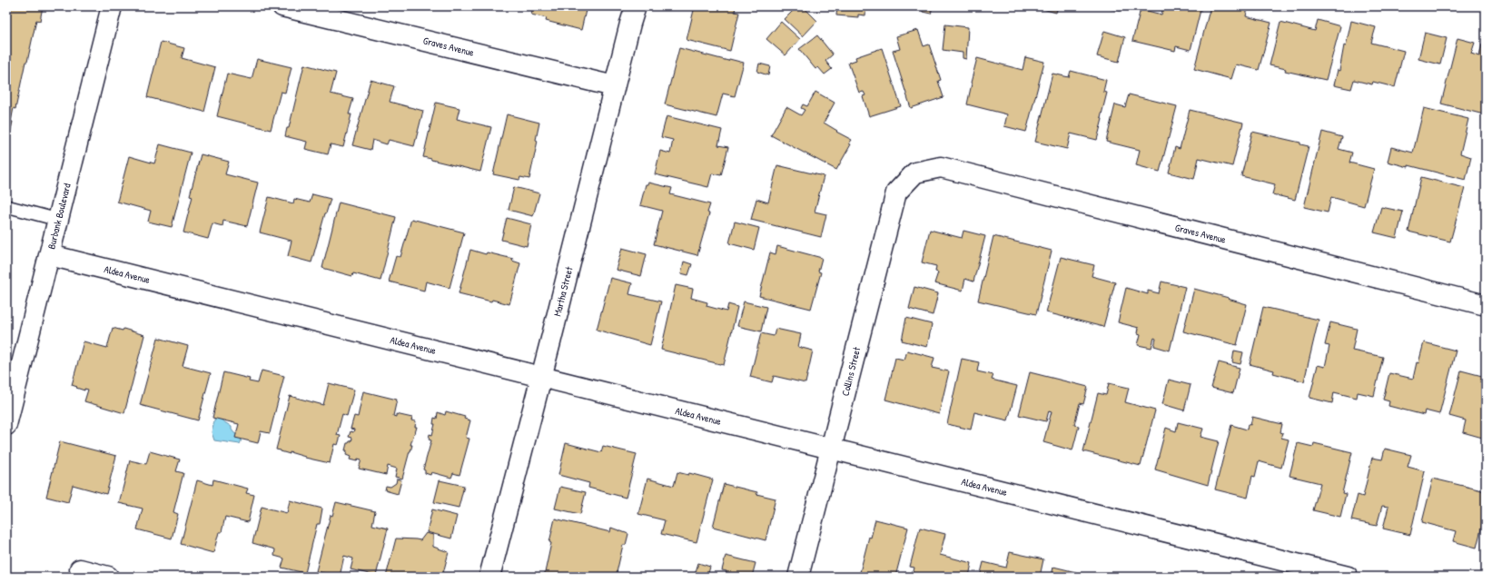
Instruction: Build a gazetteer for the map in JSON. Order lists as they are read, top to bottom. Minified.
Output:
{"streets":{"street":["Graves Avenue","Burbank Boulevard","Aldea Avenue","Martha Street","Collins Street"]},"crossings":[["Graves Avenue","Martha Street"],["Graves Avenue","Collins Street"],["Burbank Boulevard","Aldea Avenue"],["Aldea Avenue","Martha Street"],["Aldea Avenue","Collins Street"]]}
